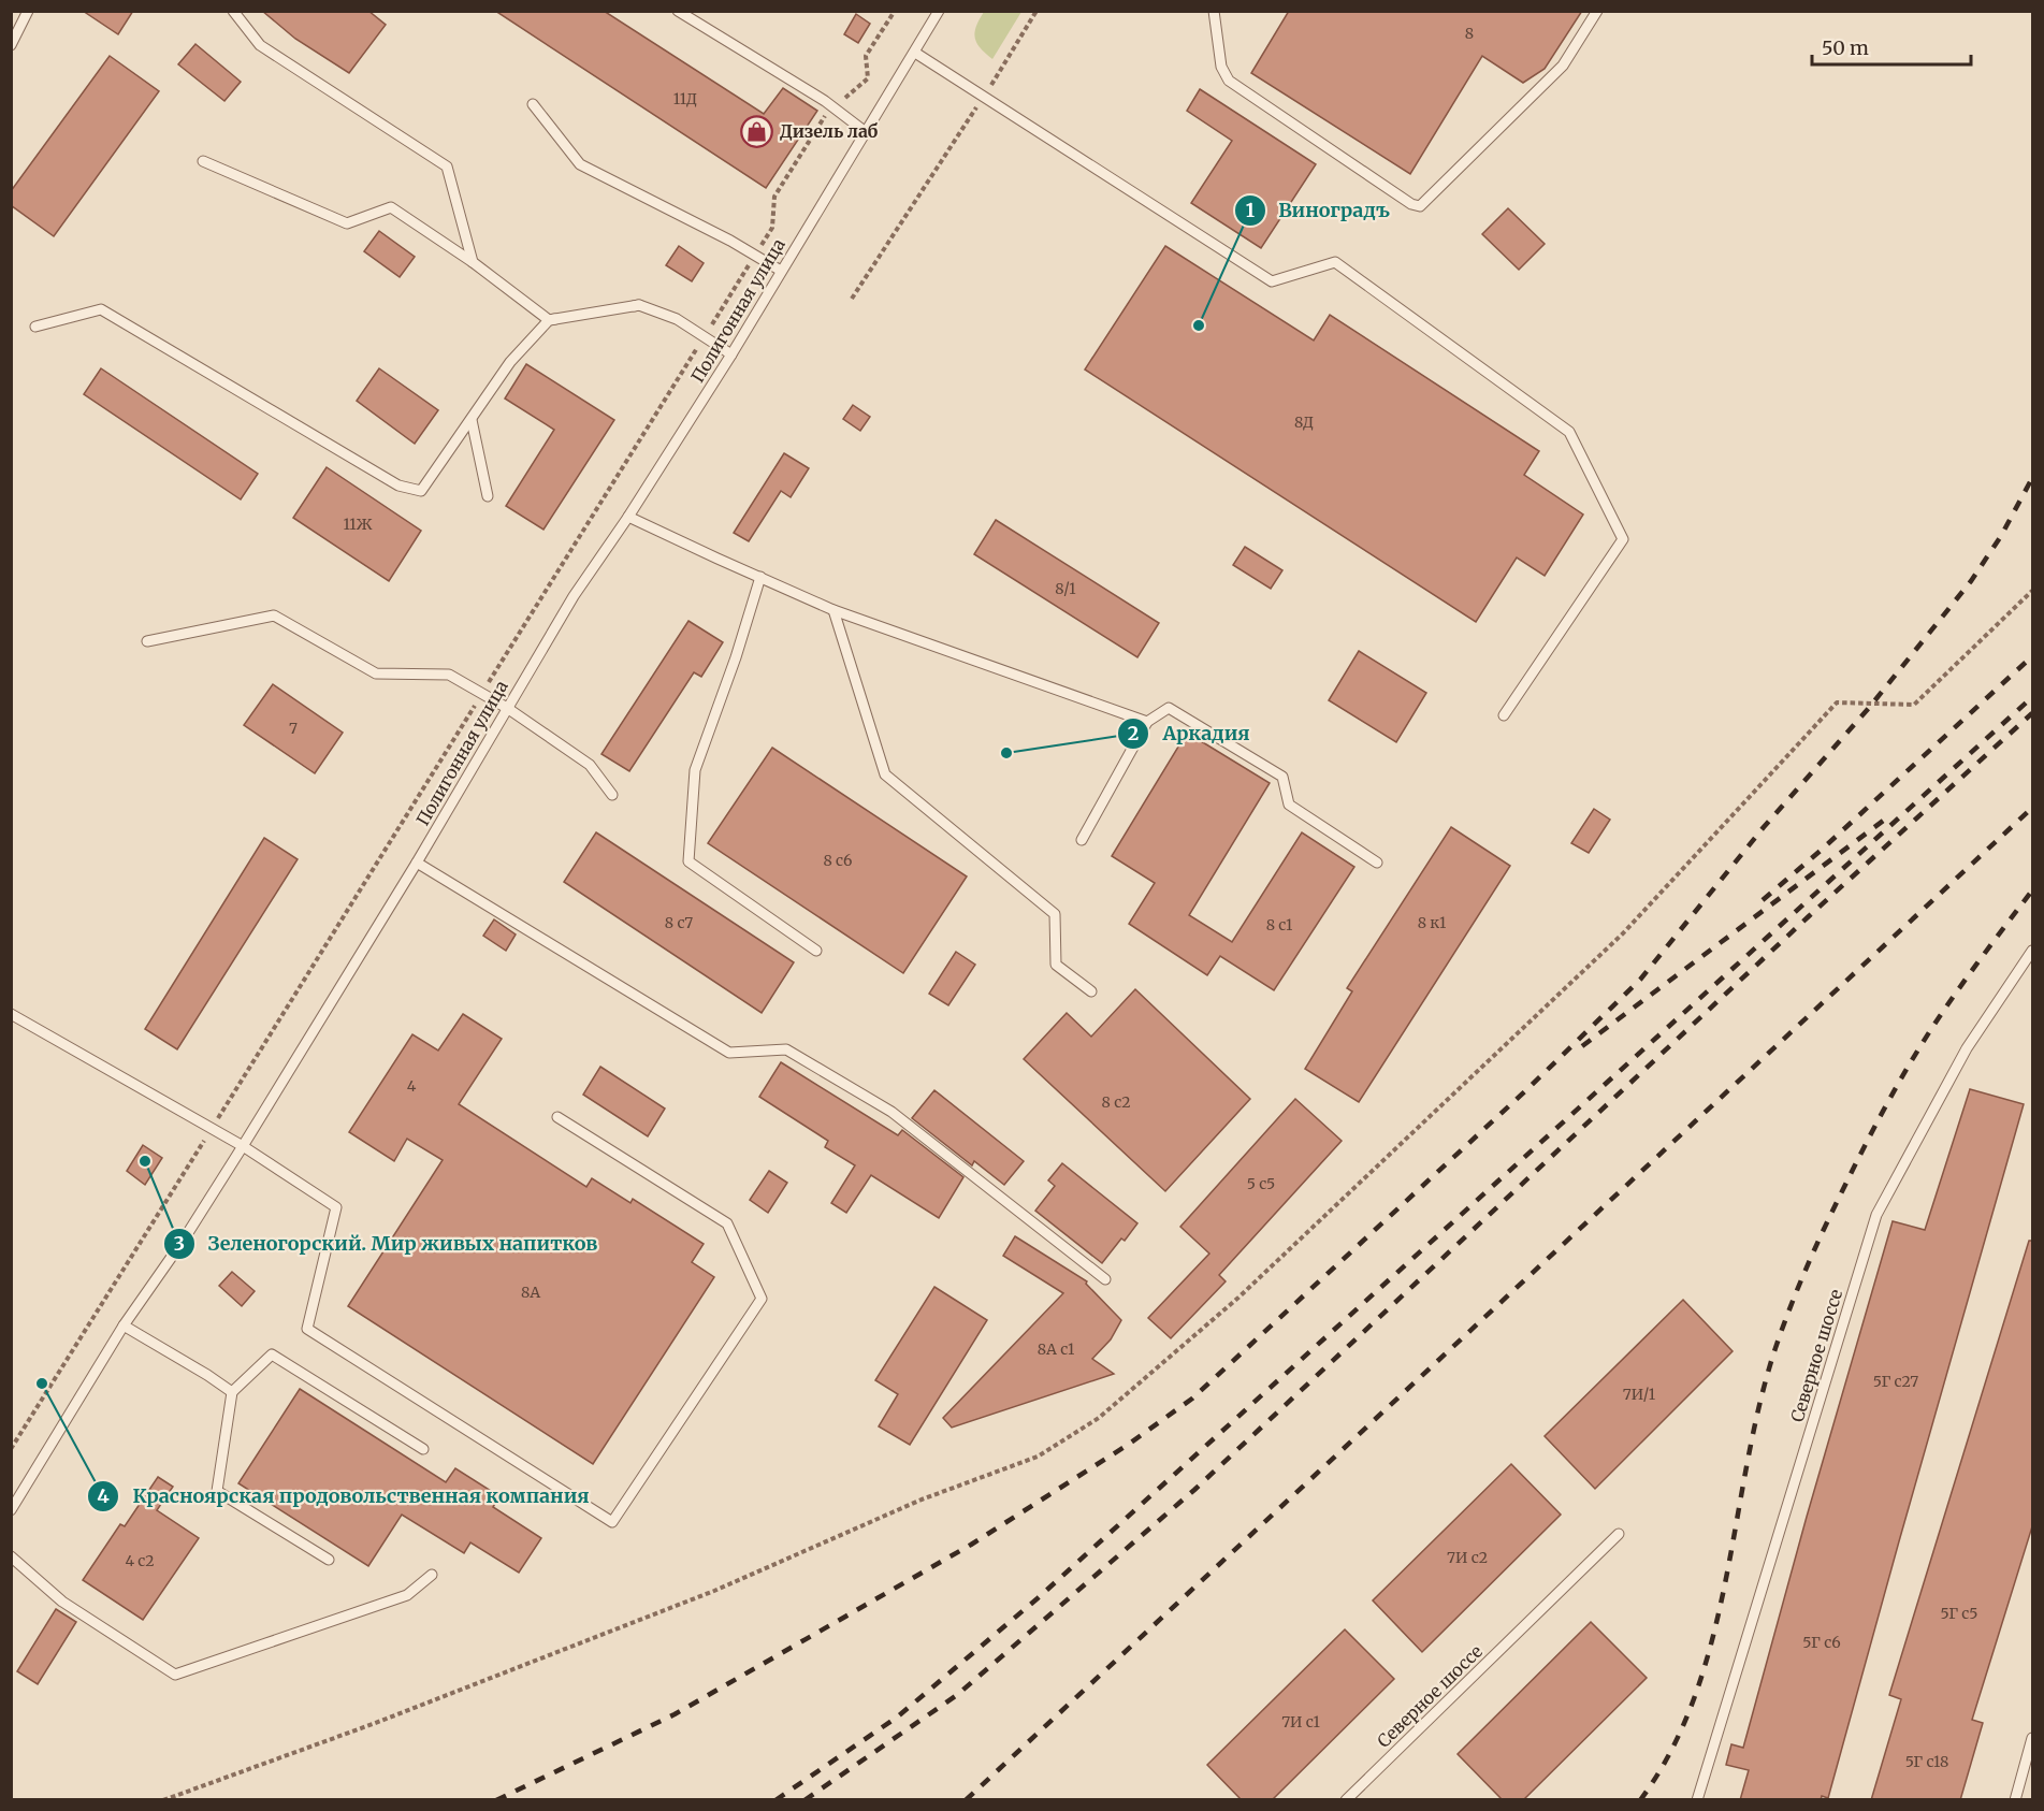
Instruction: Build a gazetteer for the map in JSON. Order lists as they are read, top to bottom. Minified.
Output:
{"streets":{"lane":["Полигонная улица","Северное шоссе"]},"places":{"shop":["Дизель лаб"],"other":["Виноградъ","Аркадия","Зеленогорский. Мир живых напитков","Красноярская продовольственная компания"]},"house_numbers":["8","11Д","8Д","11Ж","8/1","7","8 с6","8 с7","8 к1","8 с1","4","8 с2","5 с5","8А","8А с1","5Г с27","7И/1","7И с2","4 с2","5Г с5","5Г с6","7И с1","5Г с18"],"scale_bar":"50 m"}
